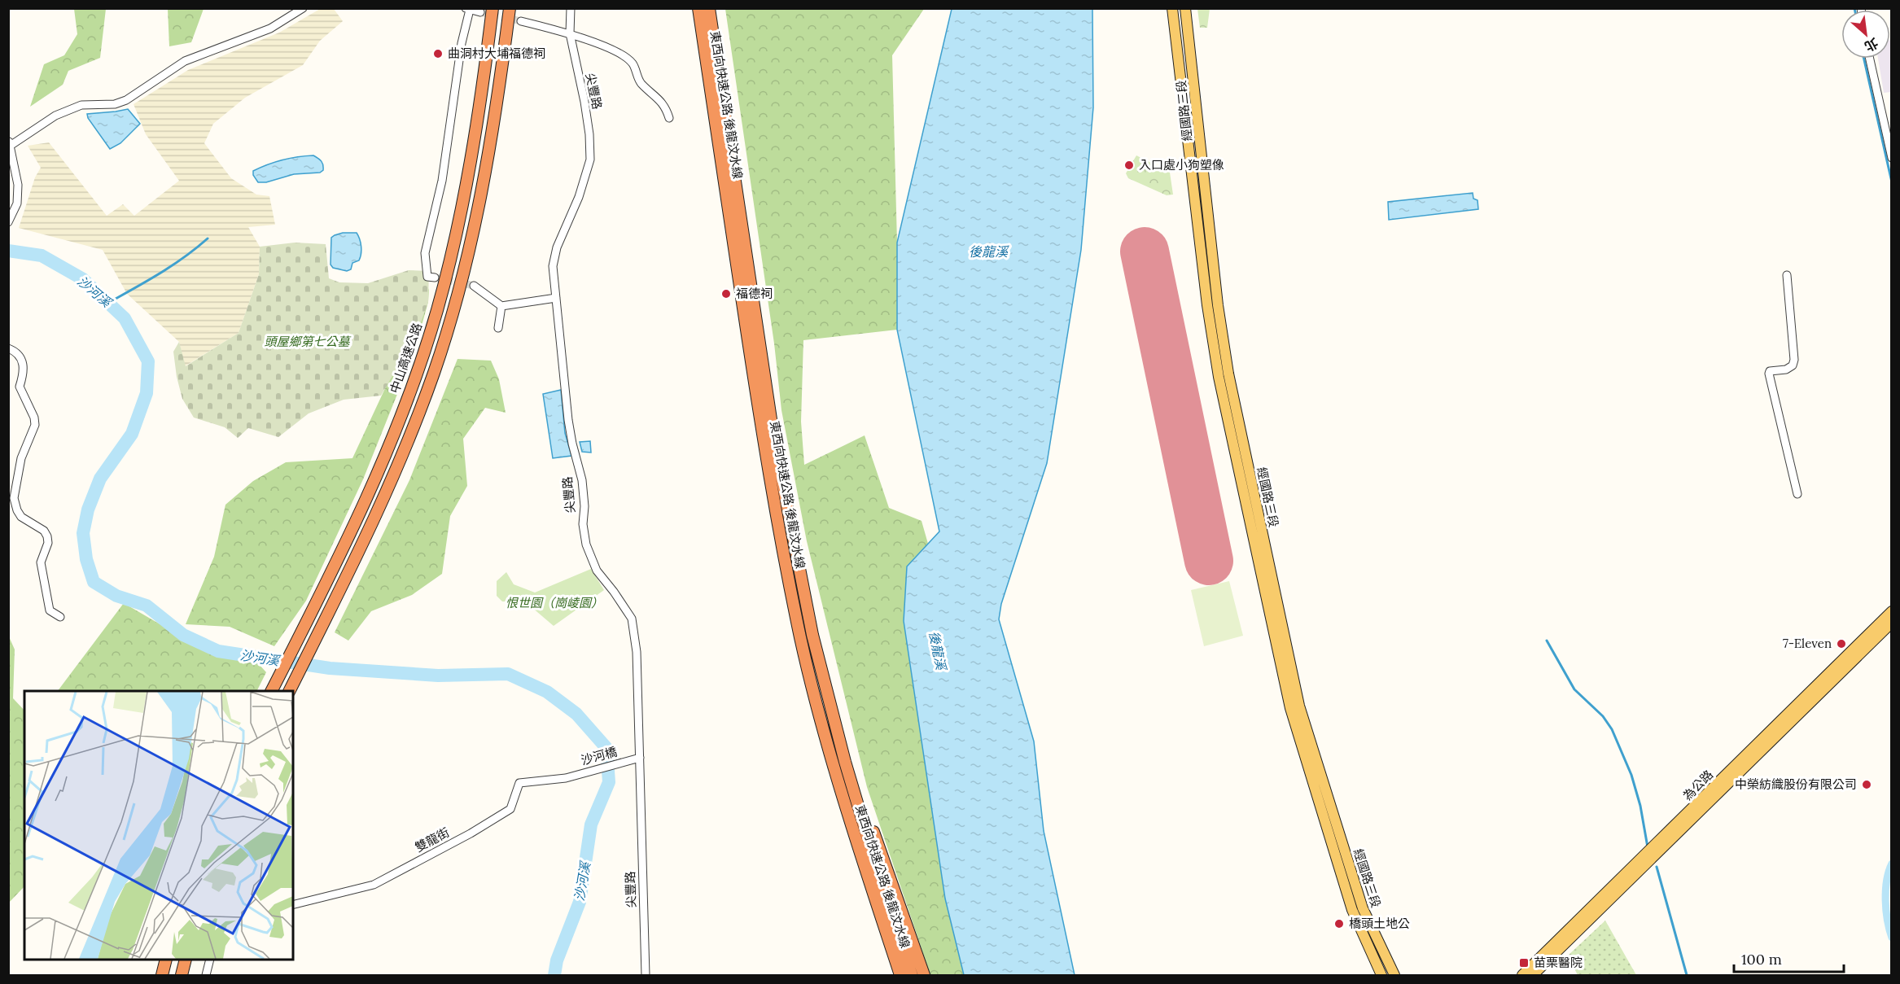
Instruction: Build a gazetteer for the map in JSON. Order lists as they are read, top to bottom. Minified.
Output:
{"streets":{"highway":["東西向快速公路 後龍汶水線","中山高速公路"],"main road":["經國路三段","為公路"],"street":["尖豐路","沙河橋","雙龍街"]},"crossings":[["尖豐路","沙河橋"],["沙河橋","雙龍街"]],"water":["後龍溪","沙河溪"],"parks":["頭屋鄉第七公墓","恨世園（崗崚園）"],"places":{"other":["曲洞村大埔福德祠","入口處小狗塑像","福德祠","7-Eleven","中榮紡織股份有限公司","橋頭土地公"],"transit":["苗栗醫院"]},"scale_bar":"100 m","north":"bottom right"}
